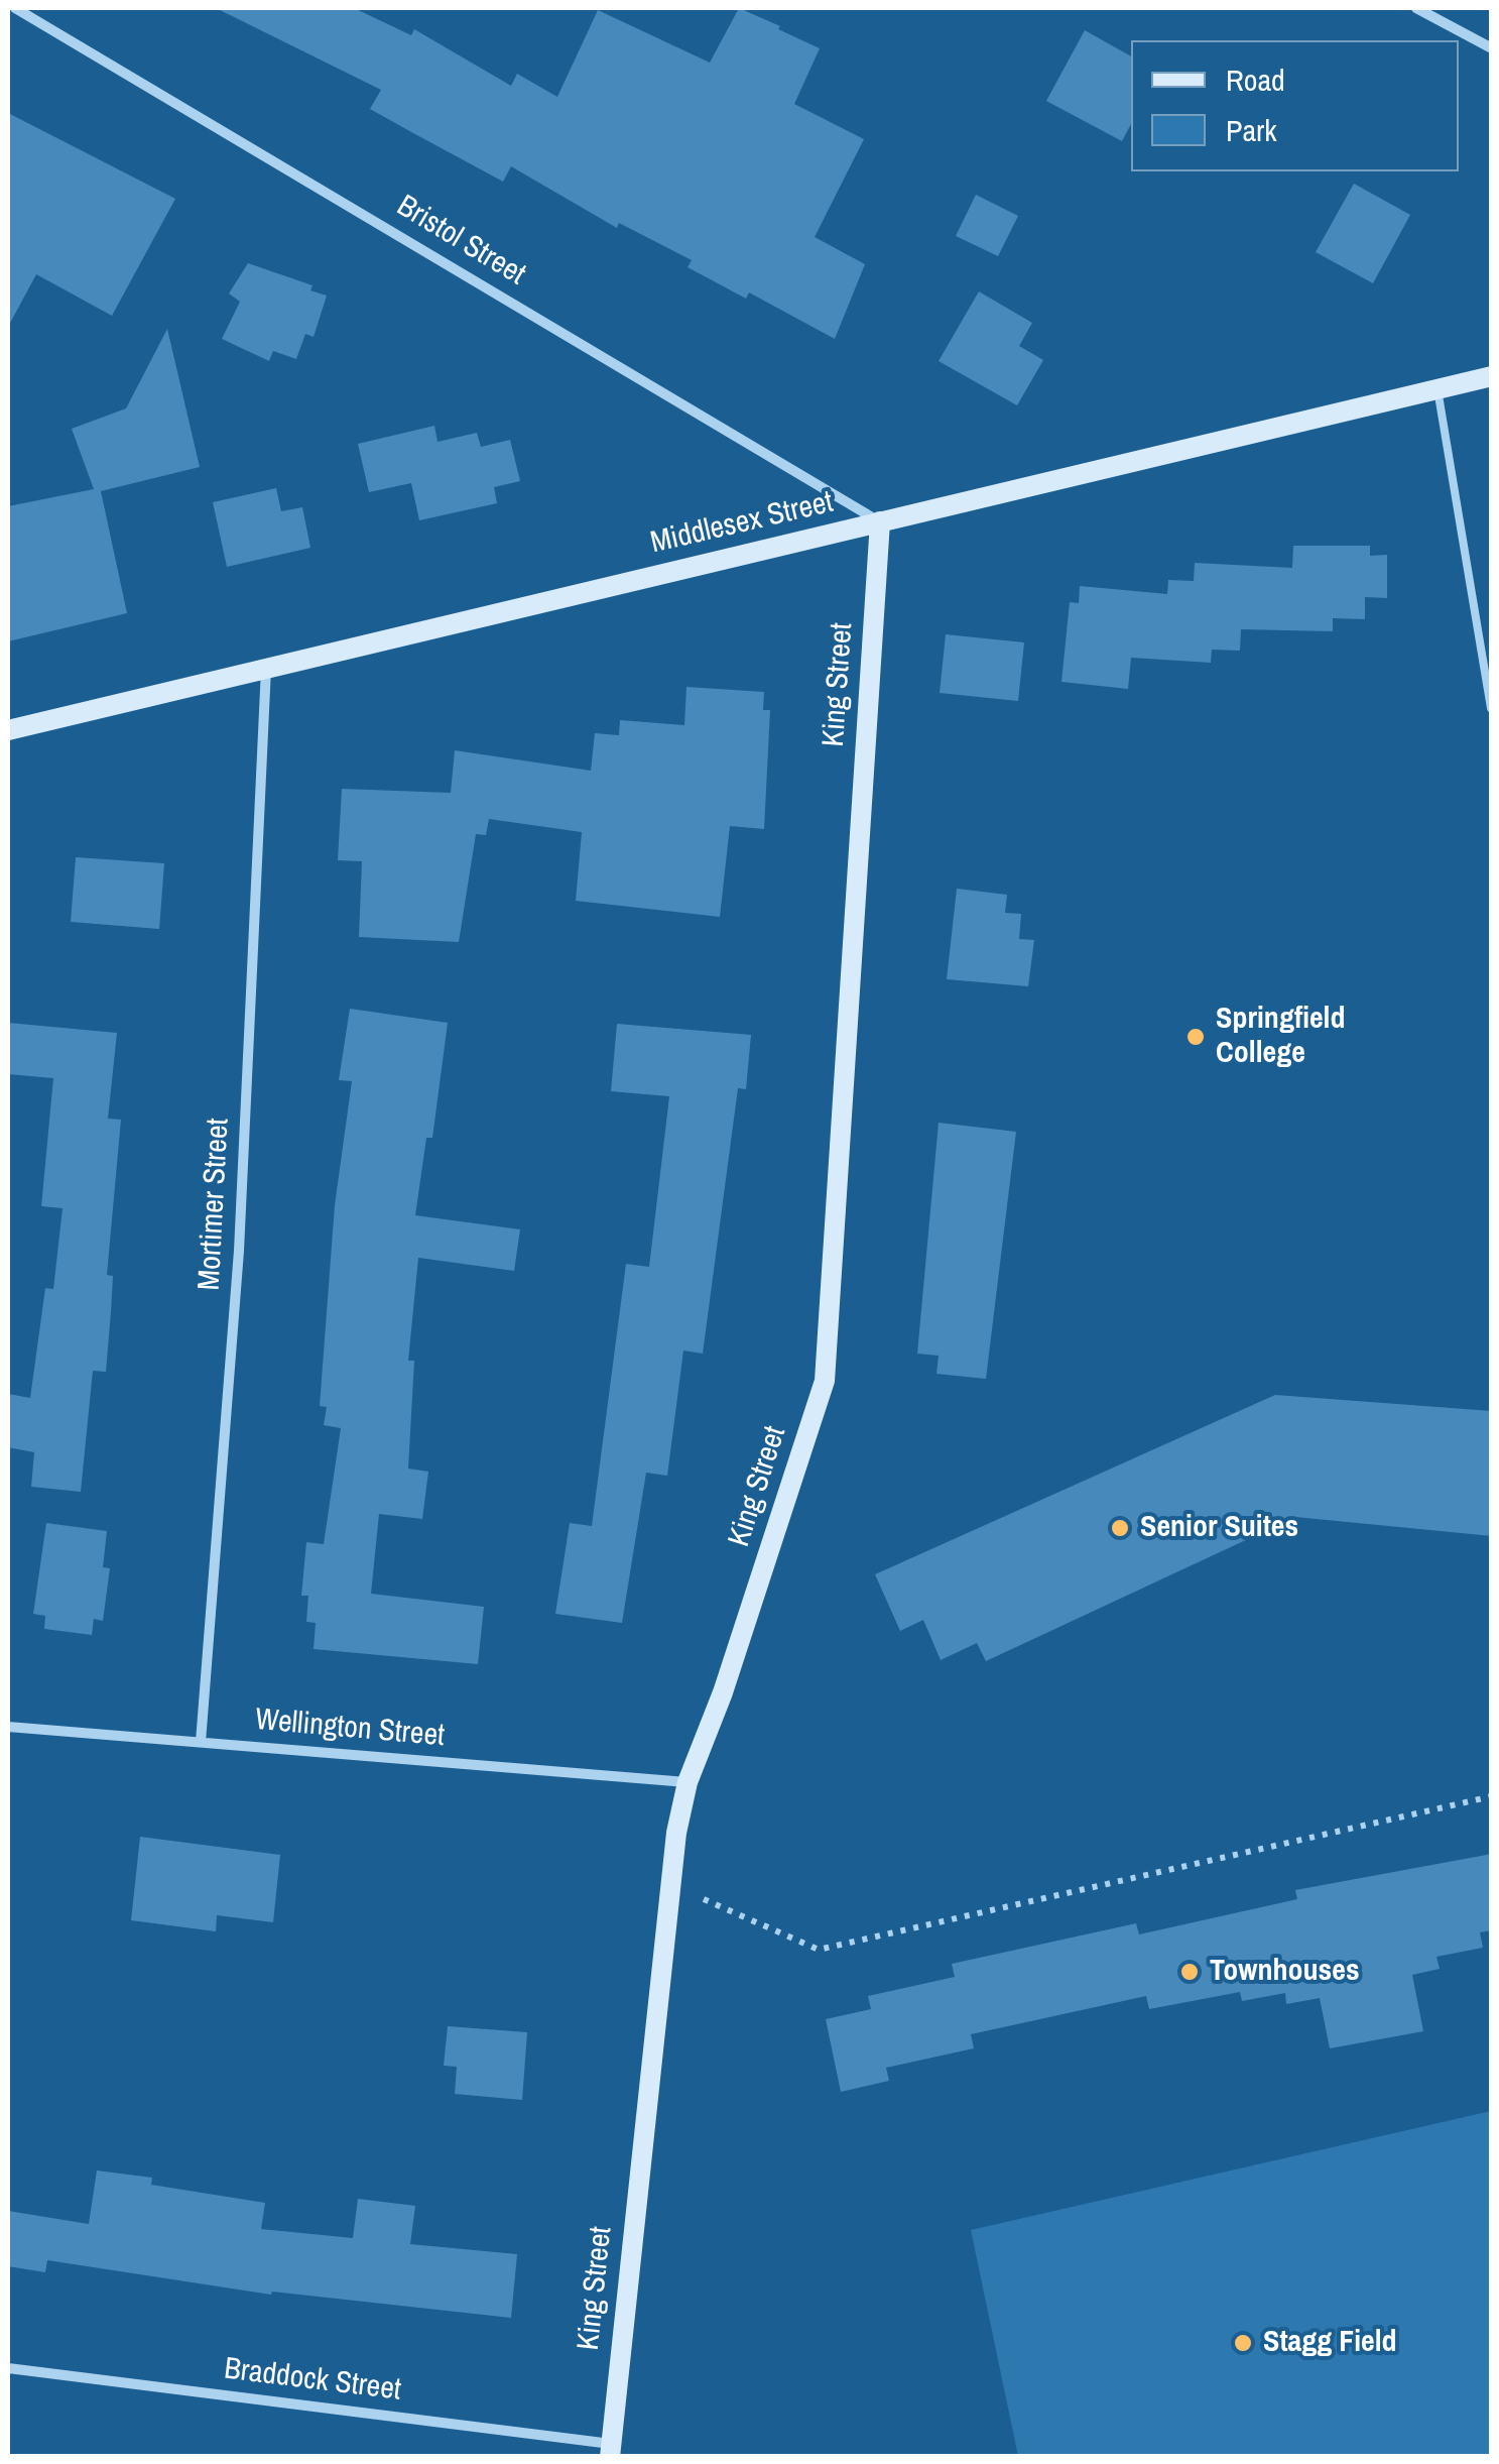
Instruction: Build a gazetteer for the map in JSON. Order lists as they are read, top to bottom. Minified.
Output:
{"streets":{"street":["Bristol Street","Middlesex Street","King Street","Mortimer Street","Wellington Street","Braddock Street"]},"crossings":[["Bristol Street","Middlesex Street"],["Bristol Street","King Street"],["Middlesex Street","King Street"],["Middlesex Street","Mortimer Street"],["King Street","Wellington Street"],["King Street","Braddock Street"],["Mortimer Street","Wellington Street"]],"places":["Springfield College","Senior Suites","Townhouses","Stagg Field"],"legend":["Road","Park"]}
